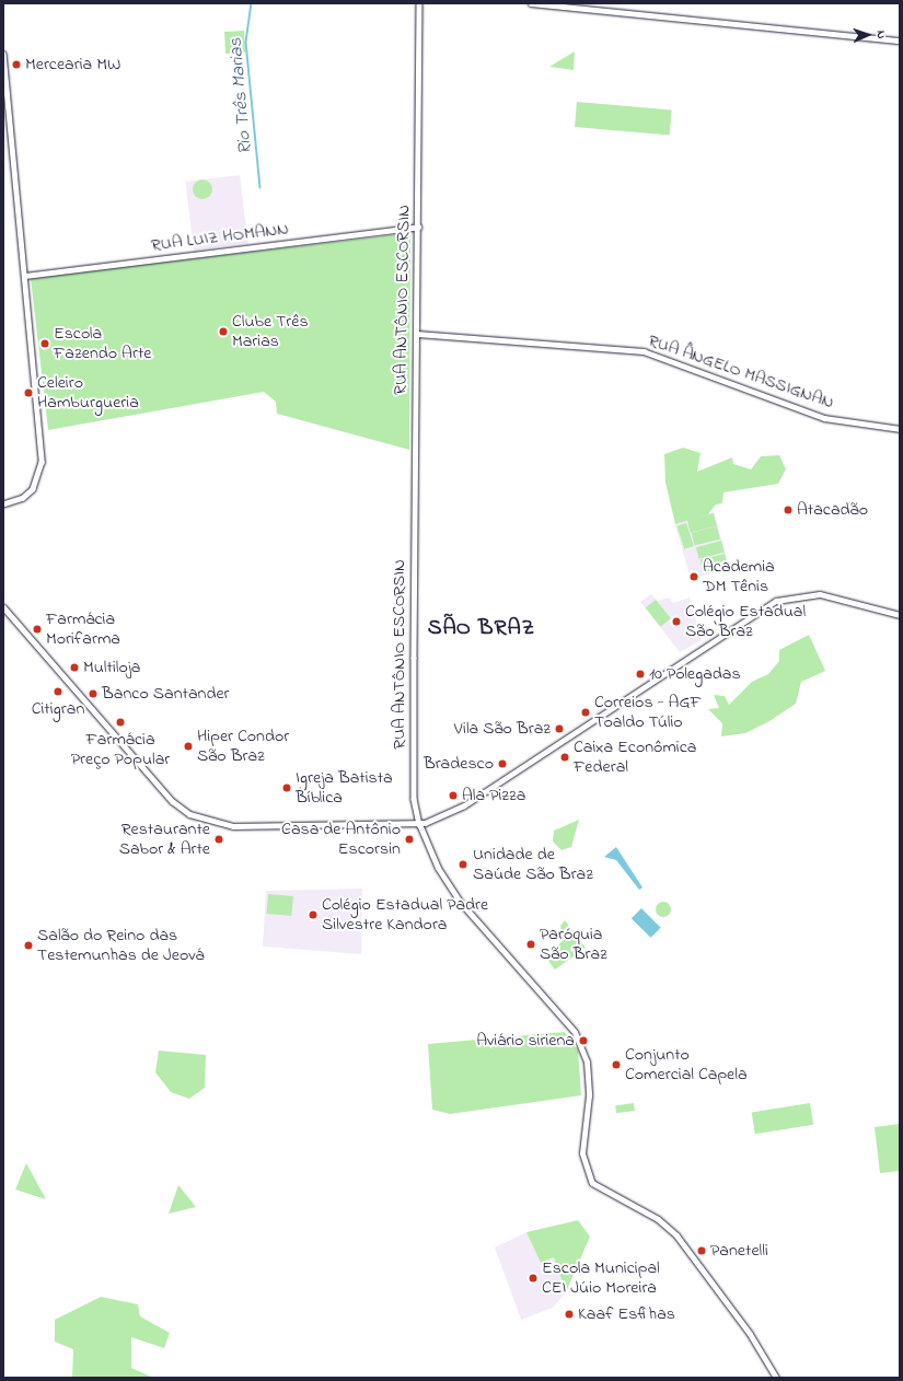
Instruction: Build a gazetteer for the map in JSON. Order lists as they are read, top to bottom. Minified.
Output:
{"streets":{"main road":["RUA ANTÔNIO ESCORSIN"],"street":["RUA LUIZ HOMANN","RUA ÂNGELO MASSIGNAN"]},"crossings":[["RUA LUIZ HOMANN","RUA ANTÔNIO ESCORSIN"],["RUA ANTÔNIO ESCORSIN","RUA ÂNGELO MASSIGNAN"]],"districts":["SÃO BRAZ"],"water":["Rio Três Marias"],"places":["Mercearia MW","Clube Três Marias","Escola Fazendo Arte","Celeiro Hamburgueria","Atacadão","Academia DM Tênis","Colégio Estadual São Braz","Farmácia Morifarma","Multiloja","10 Polegadas","Citigran","Banco Santander","Correios - AGF Toaldo Túlio","Farmácia Preço Popular","Vila São Braz","Hiper Condor São Braz","Caixa Econômica Federal","Bradesco","Igreja Batista Bíblica","Ala Pizza","Restaurante Sabor & Arte","Casa de Antônio Escorsin","Unidade de Saúde São Braz","Colégio Estadual Padre Silvestre Kandora","Paróquia São Braz","Salão do Reino das Testemunhas de Jeová","Aviário siriena","Conjunto Comercial Capela","Panetelli","Escola Municipal CEI Júio Moreira","Kaaf Esfihas"],"north":"right"}
